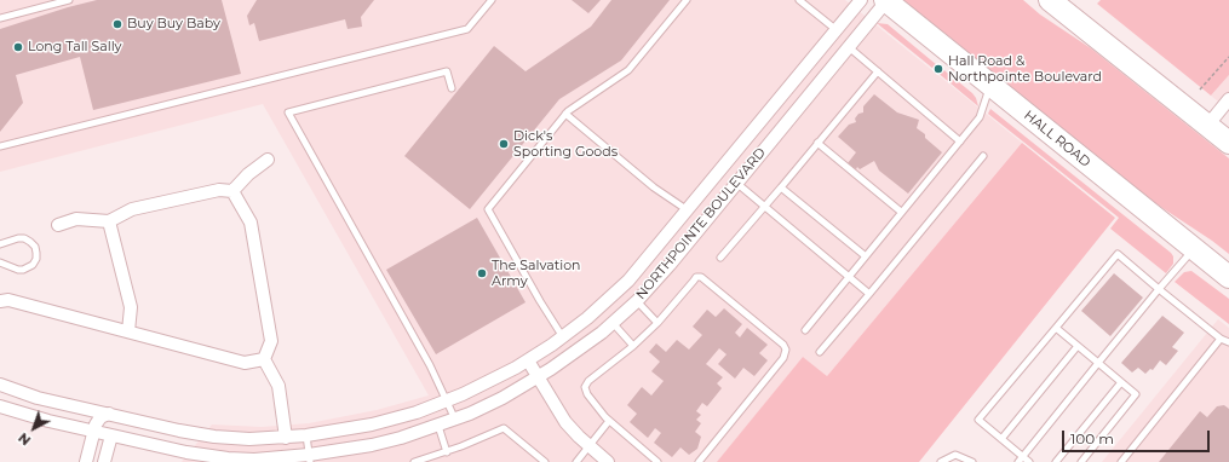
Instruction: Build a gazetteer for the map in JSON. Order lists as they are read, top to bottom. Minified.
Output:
{"streets":{"highway":["HALL ROAD"],"street":["NORTHPOINTE BOULEVARD"]},"crossings":[["HALL ROAD","NORTHPOINTE BOULEVARD"]],"places":["Buy Buy Baby","Long Tall Sally","Hall Road & Northpointe Boulevard","Dick's Sporting Goods","The Salvation Army"],"scale_bar":"100 m","north":"bottom left"}
